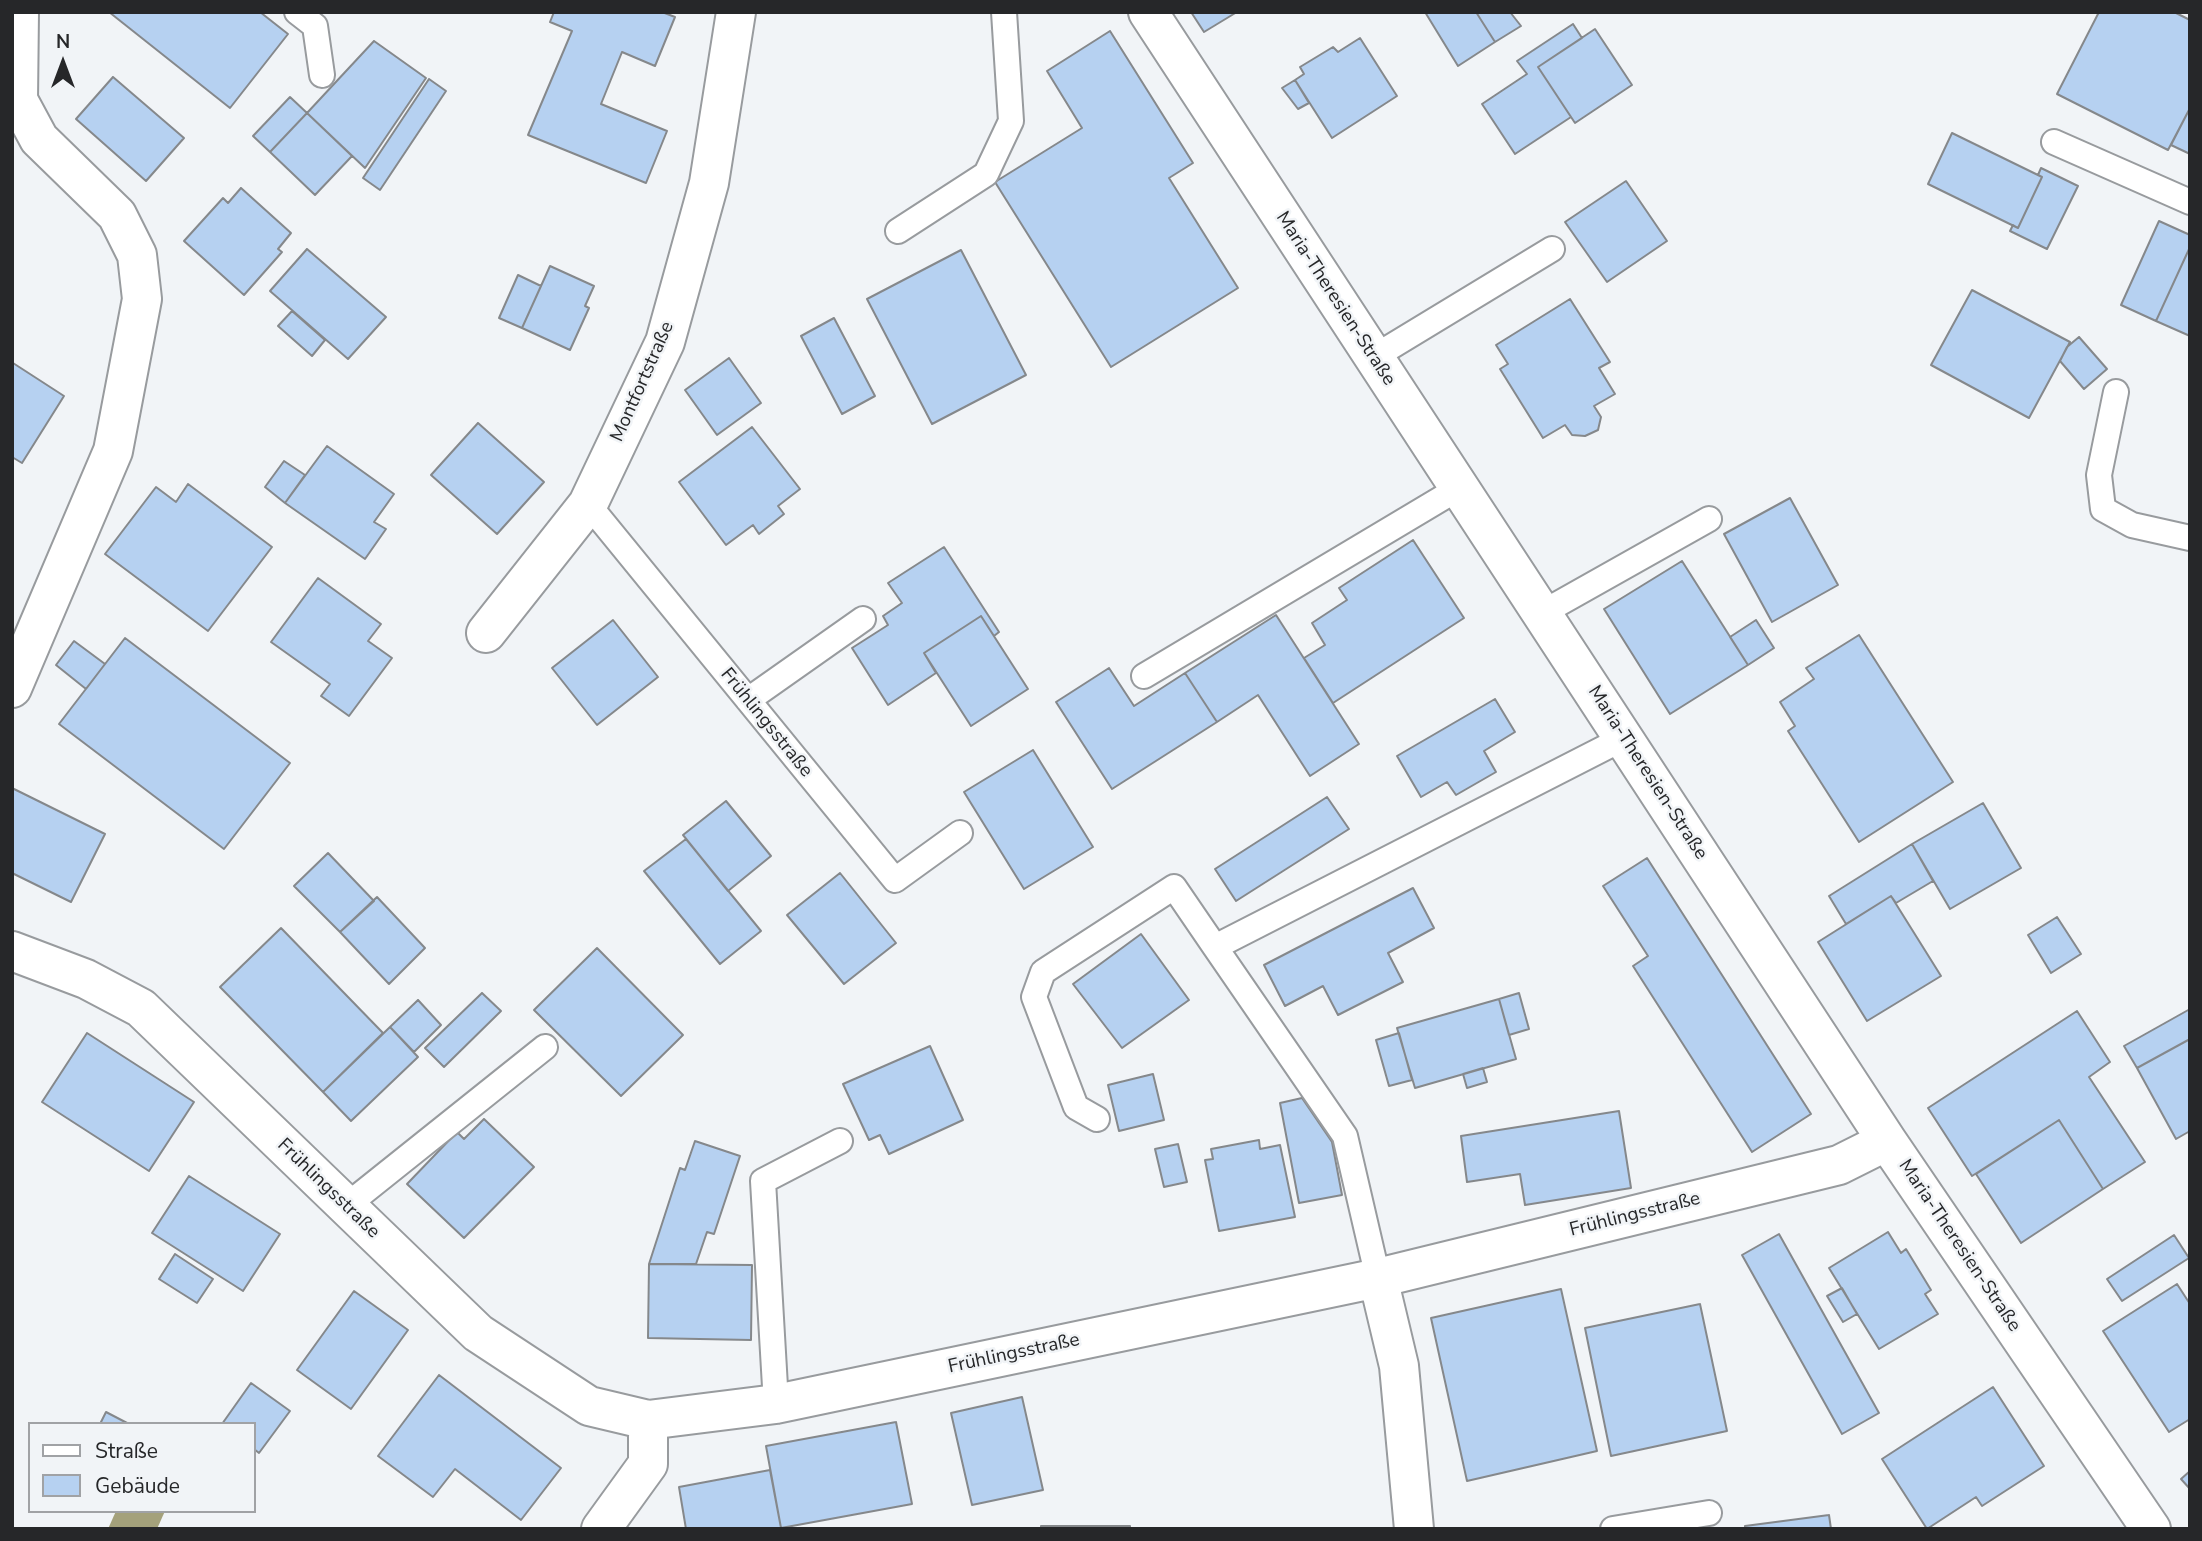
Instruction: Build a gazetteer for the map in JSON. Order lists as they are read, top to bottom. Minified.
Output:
{"streets":{"street":["Maria-Theresien-Straße","Montfortstraße","Frühlingsstraße"]},"crossings":[["Maria-Theresien-Straße","Frühlingsstraße"],["Montfortstraße","Frühlingsstraße"]],"legend":["Straße","Gebäude"],"north":"top"}
